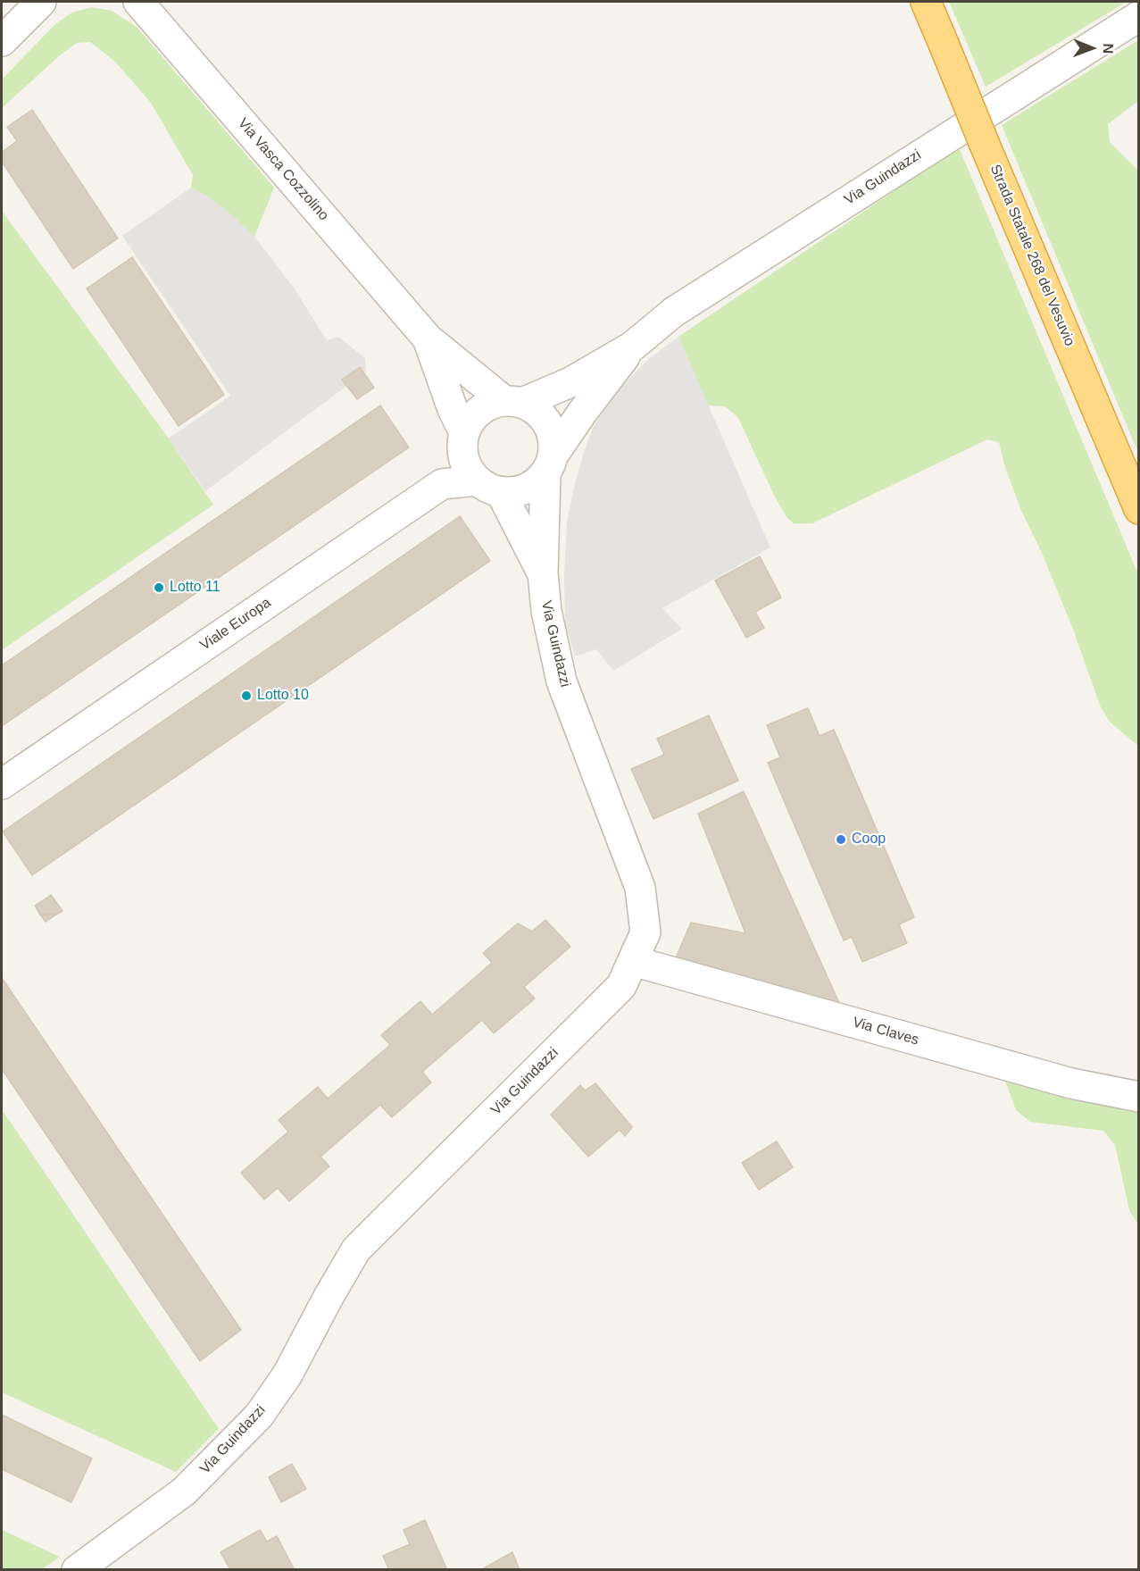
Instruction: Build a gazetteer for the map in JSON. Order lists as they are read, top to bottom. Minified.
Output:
{"streets":{"highway":["Strada Statale 268 del Vesuvio"],"street":["Via Vasca Cozzolino","Via Guindazzi","Viale Europa","Via Claves"]},"crossings":[["Via Vasca Cozzolino","Via Guindazzi"],["Via Vasca Cozzolino","Viale Europa"],["Via Guindazzi","Viale Europa"],["Via Guindazzi","Via Claves"]],"places":["Lotto 11","Lotto 10","Coop"],"north":"right"}
